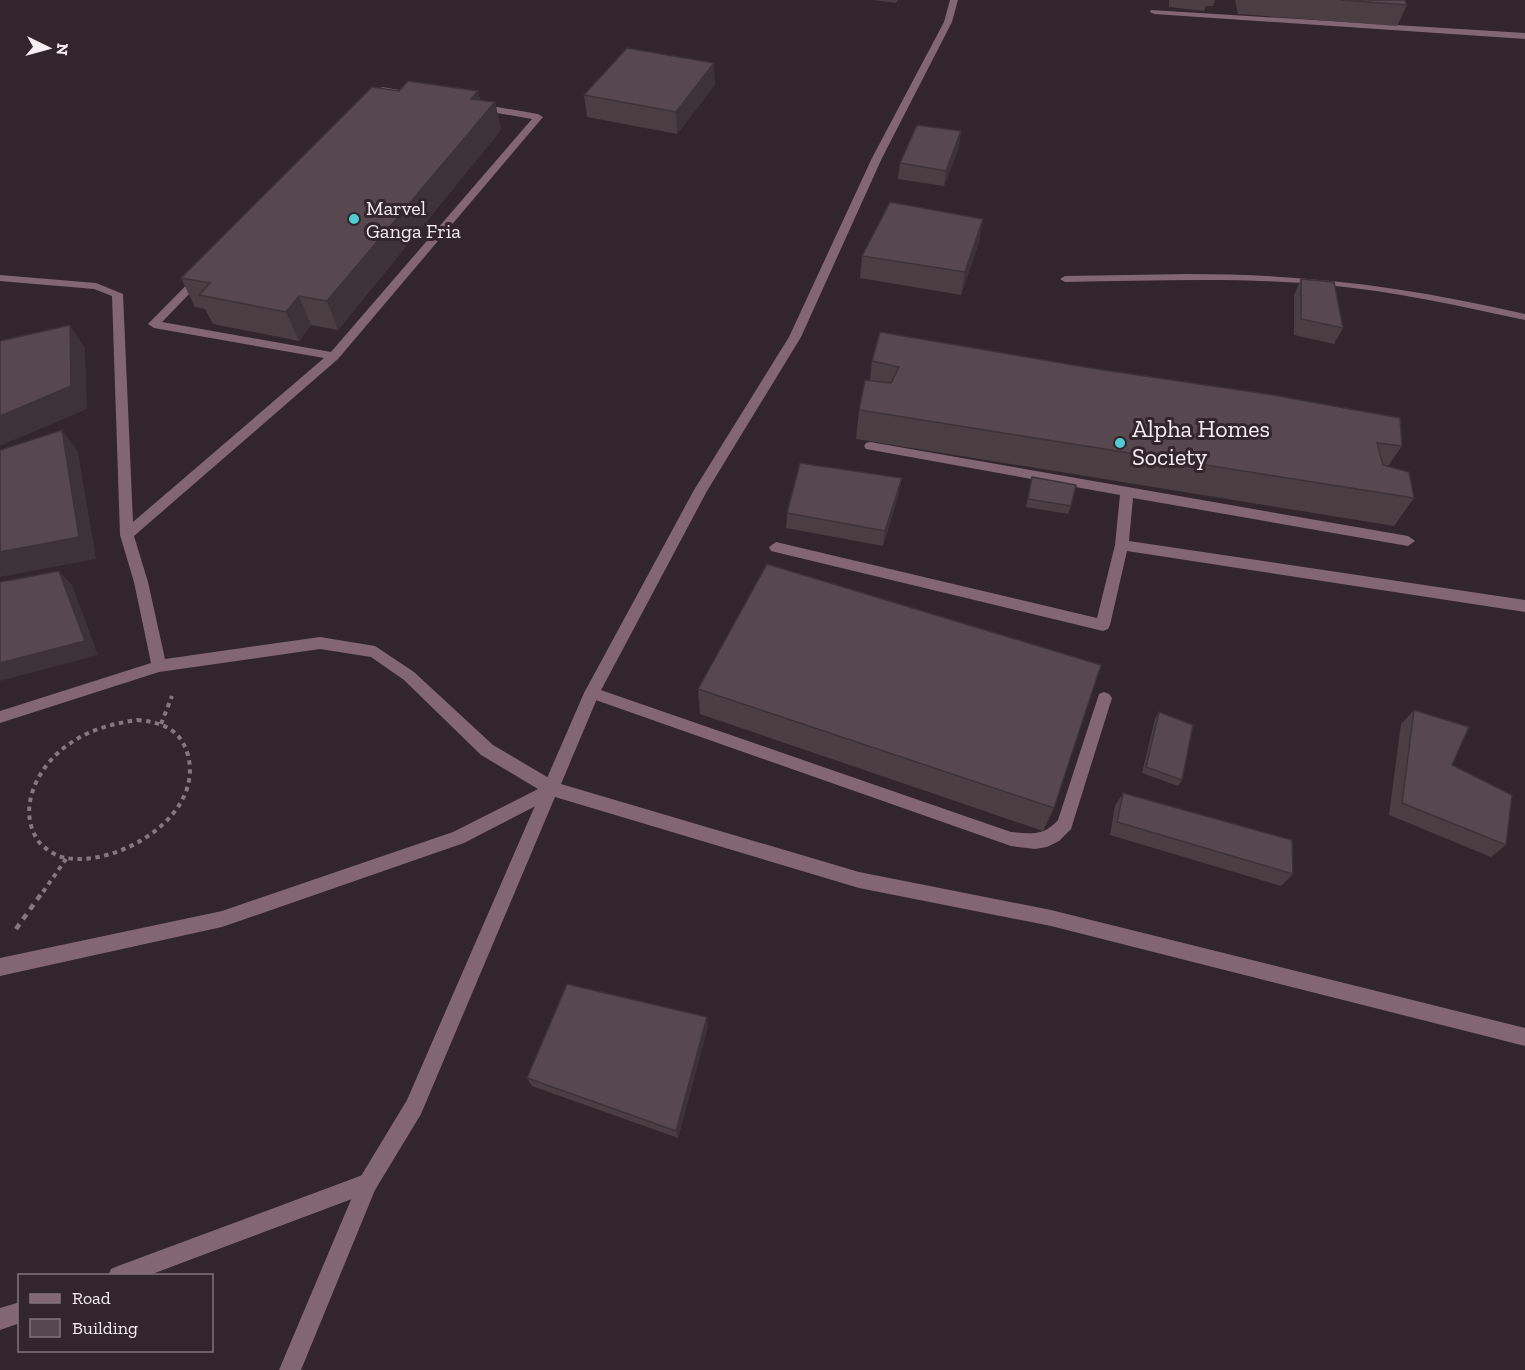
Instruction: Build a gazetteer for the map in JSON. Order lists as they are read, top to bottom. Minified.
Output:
{"places":["Marvel Ganga Fria","Alpha Homes Society"],"legend":["Road","Building"],"north":"right"}
